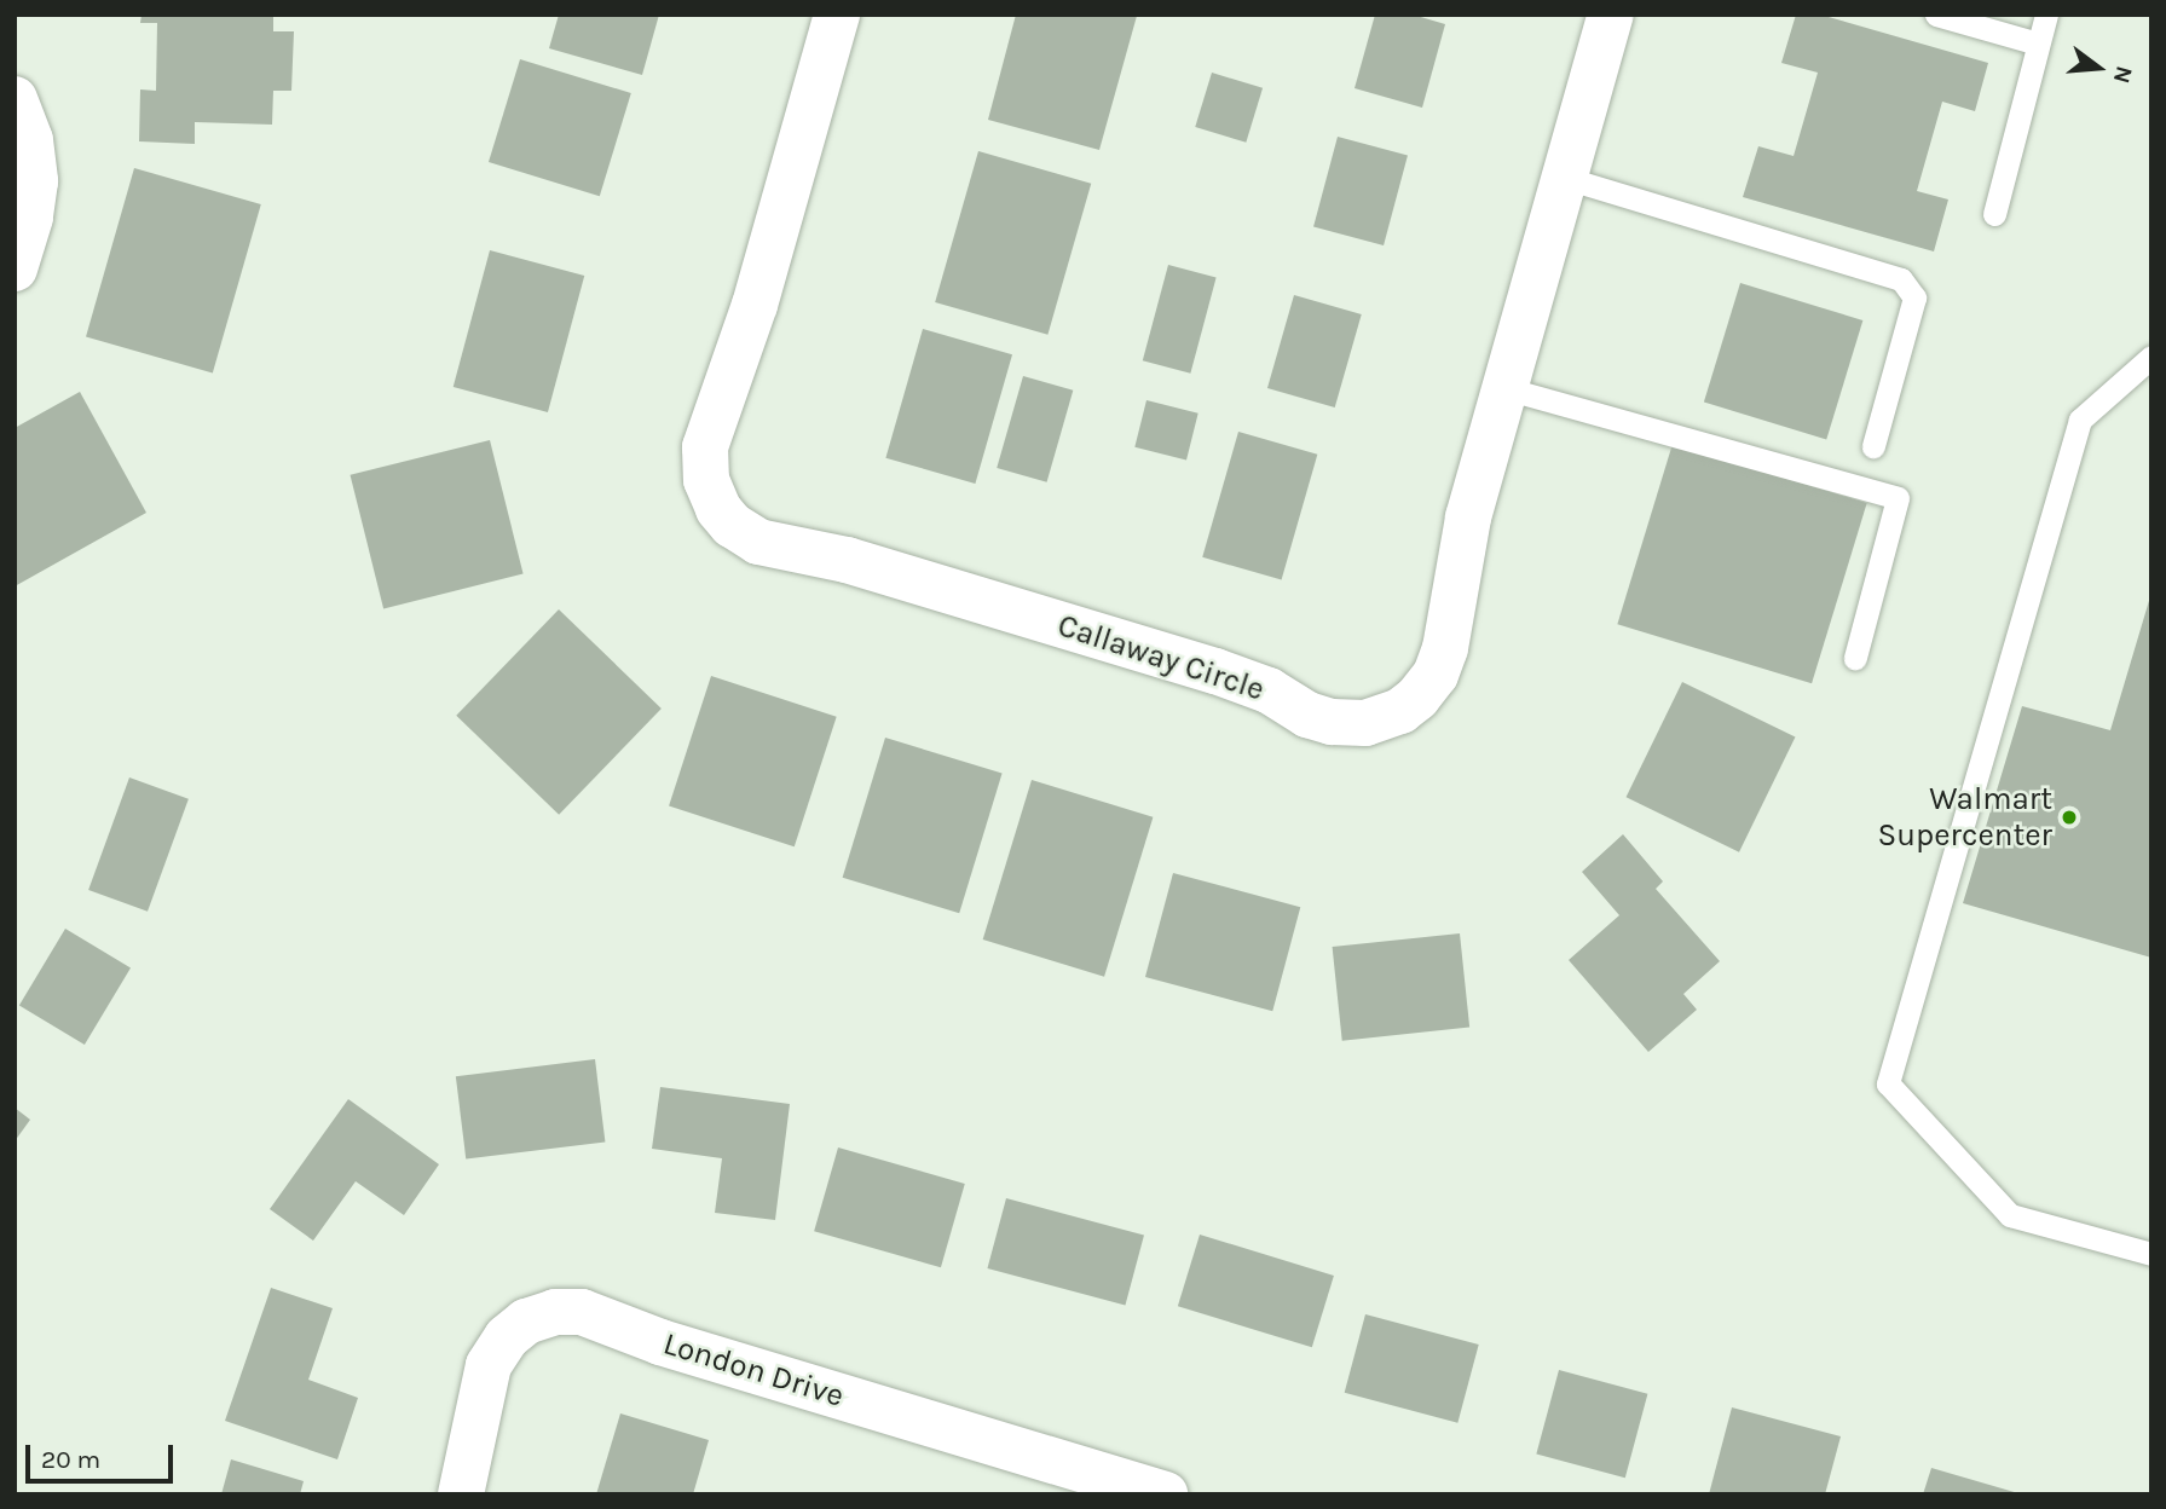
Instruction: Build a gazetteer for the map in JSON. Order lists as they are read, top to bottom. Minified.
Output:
{"streets":{"street":["Callaway Circle","London Drive"]},"places":["Walmart Supercenter"],"scale_bar":"20 m","north":"right"}
